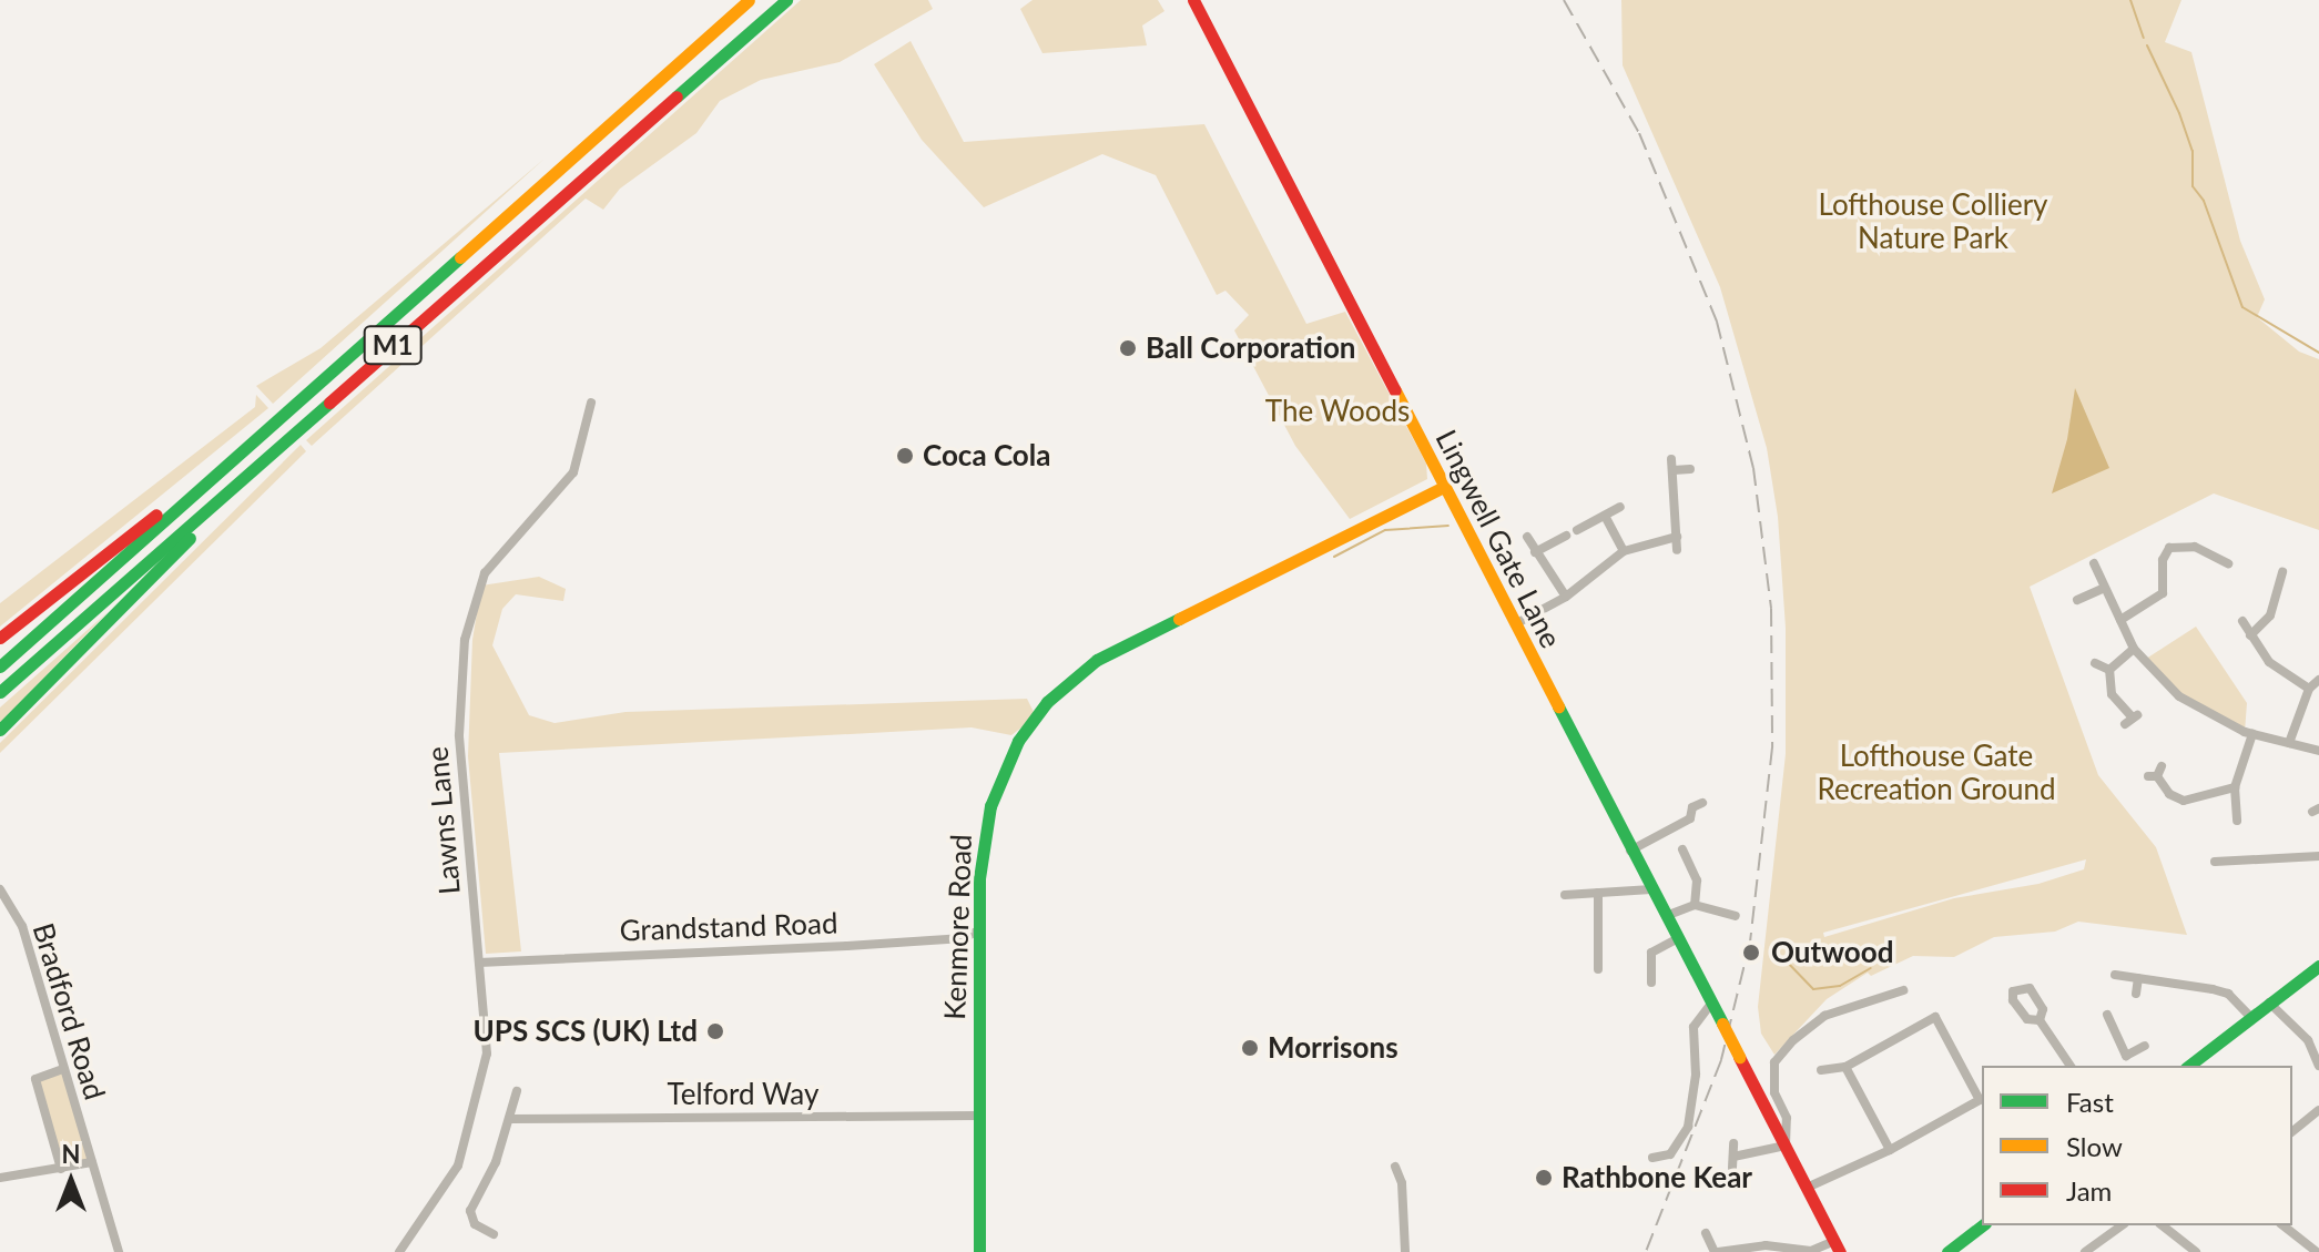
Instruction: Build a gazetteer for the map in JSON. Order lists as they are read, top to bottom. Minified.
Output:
{"streets":{"main road":["M1","Lingwell Gate Lane","Kenmore Road"],"street":["Lawns Lane","Grandstand Road","Bradford Road","Telford Way"]},"crossings":[["Lingwell Gate Lane","Kenmore Road"],["Lawns Lane","Grandstand Road"],["Grandstand Road","Kenmore Road"],["Kenmore Road","Telford Way"]],"parks":["Lofthouse Colliery Nature Park","The Woods","Lofthouse Gate Recreation Ground"],"places":["Ball Corporation","Coca Cola","Outwood","UPS SCS (UK) Ltd","Morrisons","Rathbone Kear"],"legend":["Fast","Slow","Jam"],"north":"top"}
